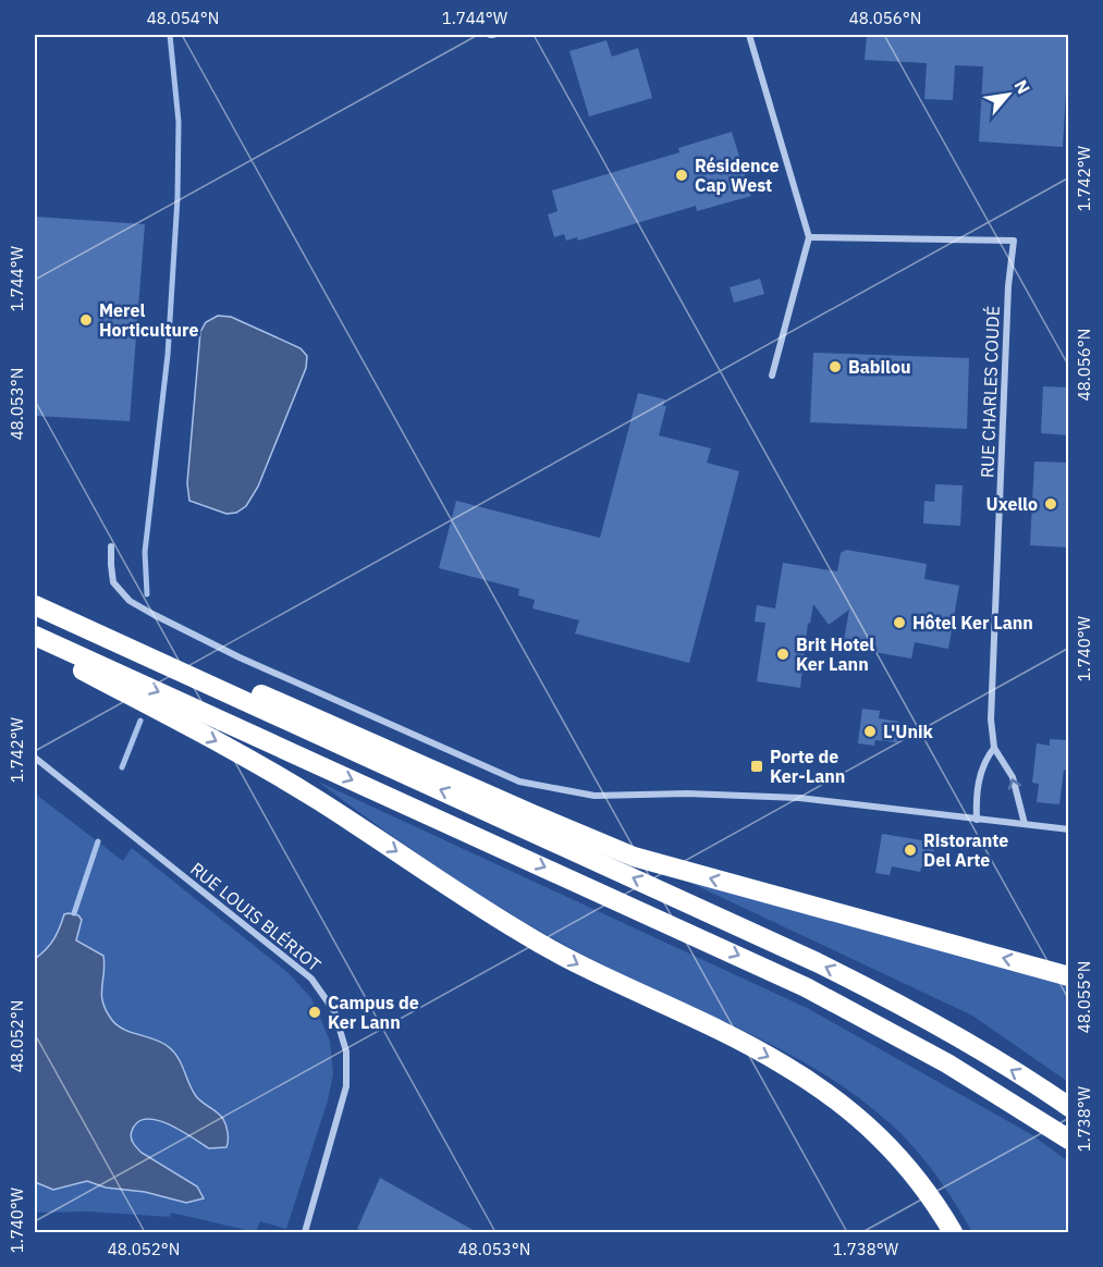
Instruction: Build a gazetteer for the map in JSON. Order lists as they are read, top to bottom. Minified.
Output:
{"streets":{"street":["RUE CHARLES COUDÉ","RUE LOUIS BLÉRIOT"]},"places":{"other":["Résidence Cap West","Merel Horticulture","Babilou","Uxello","Hôtel Ker Lann","Brit Hotel Ker Lann","L'Unik","Ristorante Del Arte","Campus de Ker Lann"],"transit":["Porte de Ker-Lann"]},"north":"top right","coordinates":["48.054°N","1.744°W","48.056°N","1.742°W","48.053°N","1.740°W","48.055°N","48.052°N","1.738°W"]}
